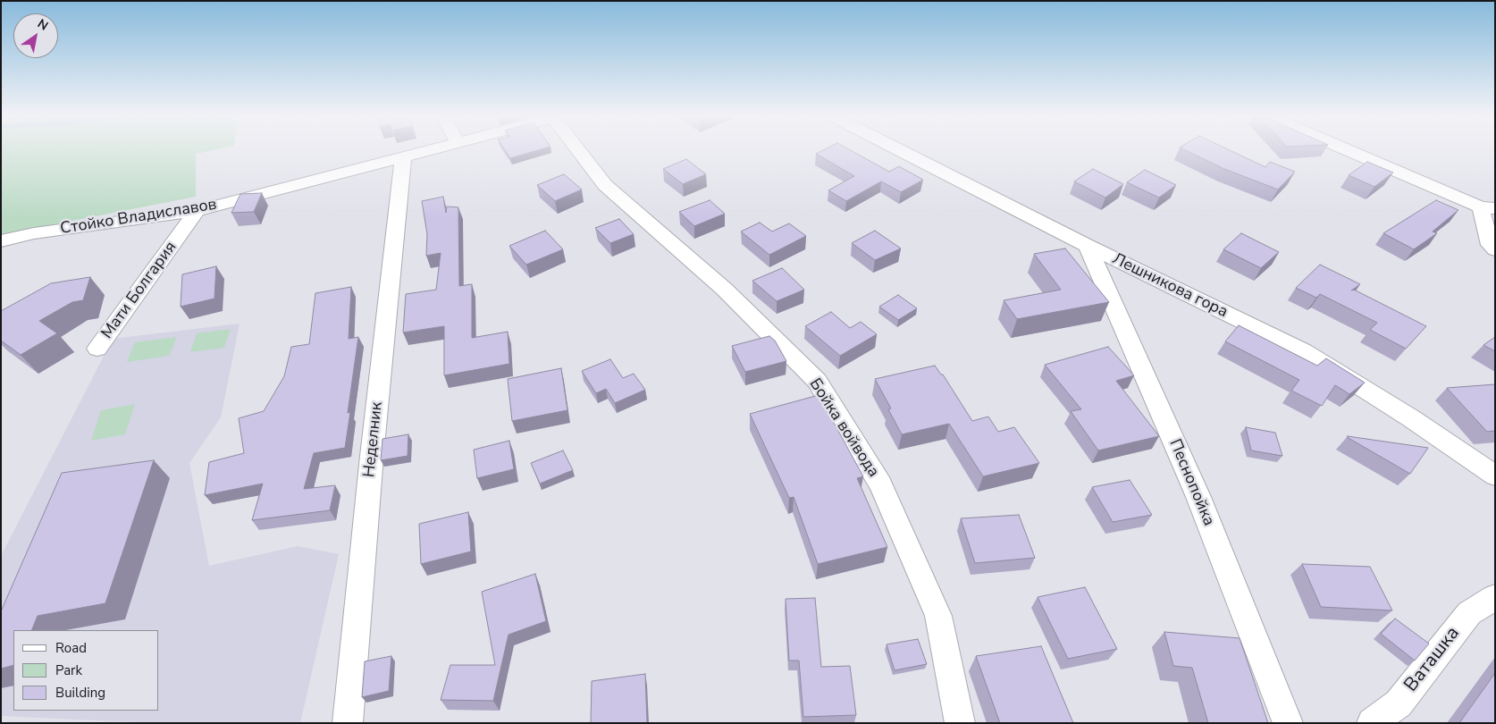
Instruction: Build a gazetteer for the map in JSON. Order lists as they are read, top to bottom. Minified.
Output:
{"streets":{"street":["Стойко Владиславов","Лешникова гора","Мати Болгария","Бойка войвода","Неделник","Песнопойка","Ваташка"]},"crossings":[["Стойко Владиславов","Мати Болгария"],["Стойко Владиславов","Неделник"],["Лешникова гора","Песнопойка"]],"legend":["Road","Park","Building"],"north":"top right"}
